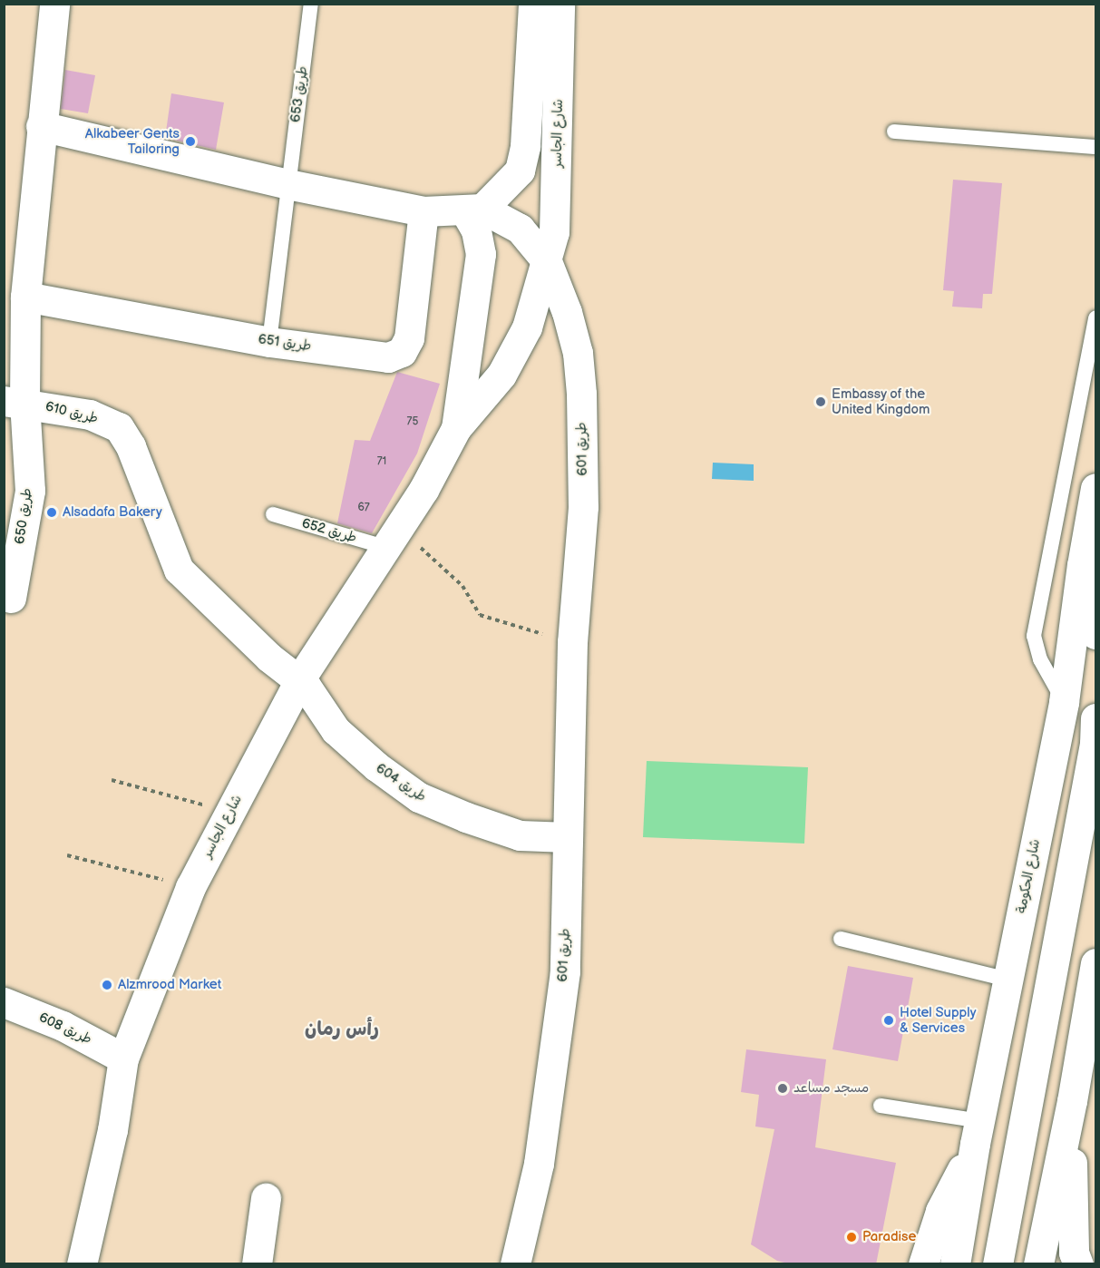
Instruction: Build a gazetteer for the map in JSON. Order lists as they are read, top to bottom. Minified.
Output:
{"streets":{"street":["شارع الجاسر","طريق 651","طريق 610","طريق 601","طريق 650","طريق 604","شارع الحكومة","طريق 608"],"lane":["طريق 653","طريق 652"]},"crossings":[["طريق 653","طريق 651"],["شارع الجاسر","طريق 610"],["شارع الجاسر","طريق 601"],["شارع الجاسر","طريق 652"],["شارع الجاسر","طريق 604"],["شارع الجاسر","طريق 608"],["طريق 610","طريق 650"],["طريق 610","طريق 604"],["طريق 601","طريق 604"]],"districts":["رأس رمان"],"places":["Alkabeer Gents Tailoring","Embassy of the United Kingdom","Alsadafa Bakery","Alzmrood Market","Hotel Supply & Services","مسجد مساعد","Paradise"],"house_numbers":["75","71","67"]}
